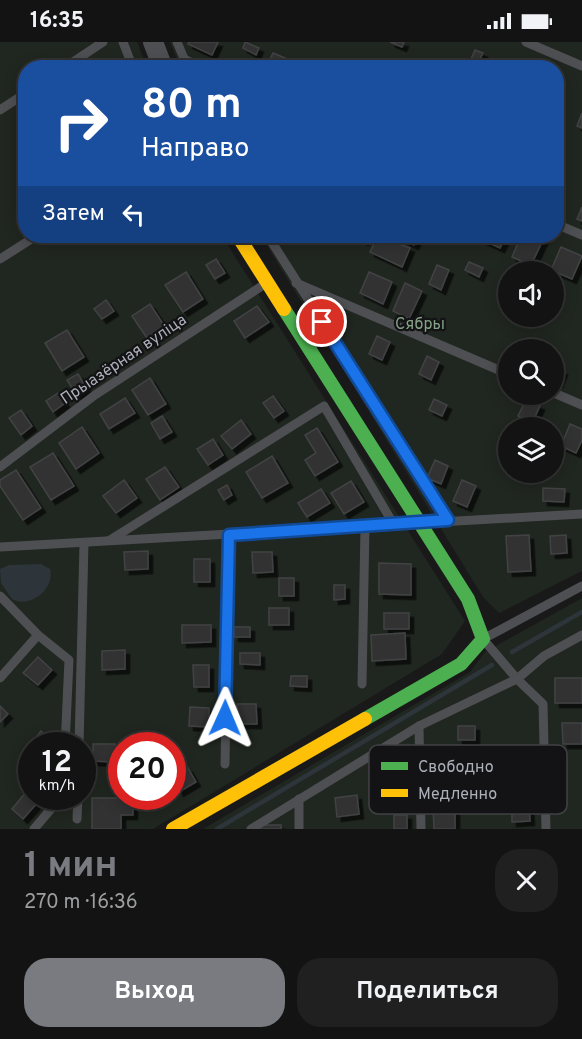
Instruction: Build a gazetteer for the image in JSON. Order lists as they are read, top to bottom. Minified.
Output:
{"streets":{"lane":["Прыазёрная вуліца"]},"parks":["Сябры"],"legend":["Свободно","Медленно"],"page":{"status":"16:35","turn":["80 m","Направо"],"then":"Затем","speed":"12 km/h","limit":"20","heading":["1 мин","270 m · 16:36"],"buttons":["Выход","Поделиться"]}}
